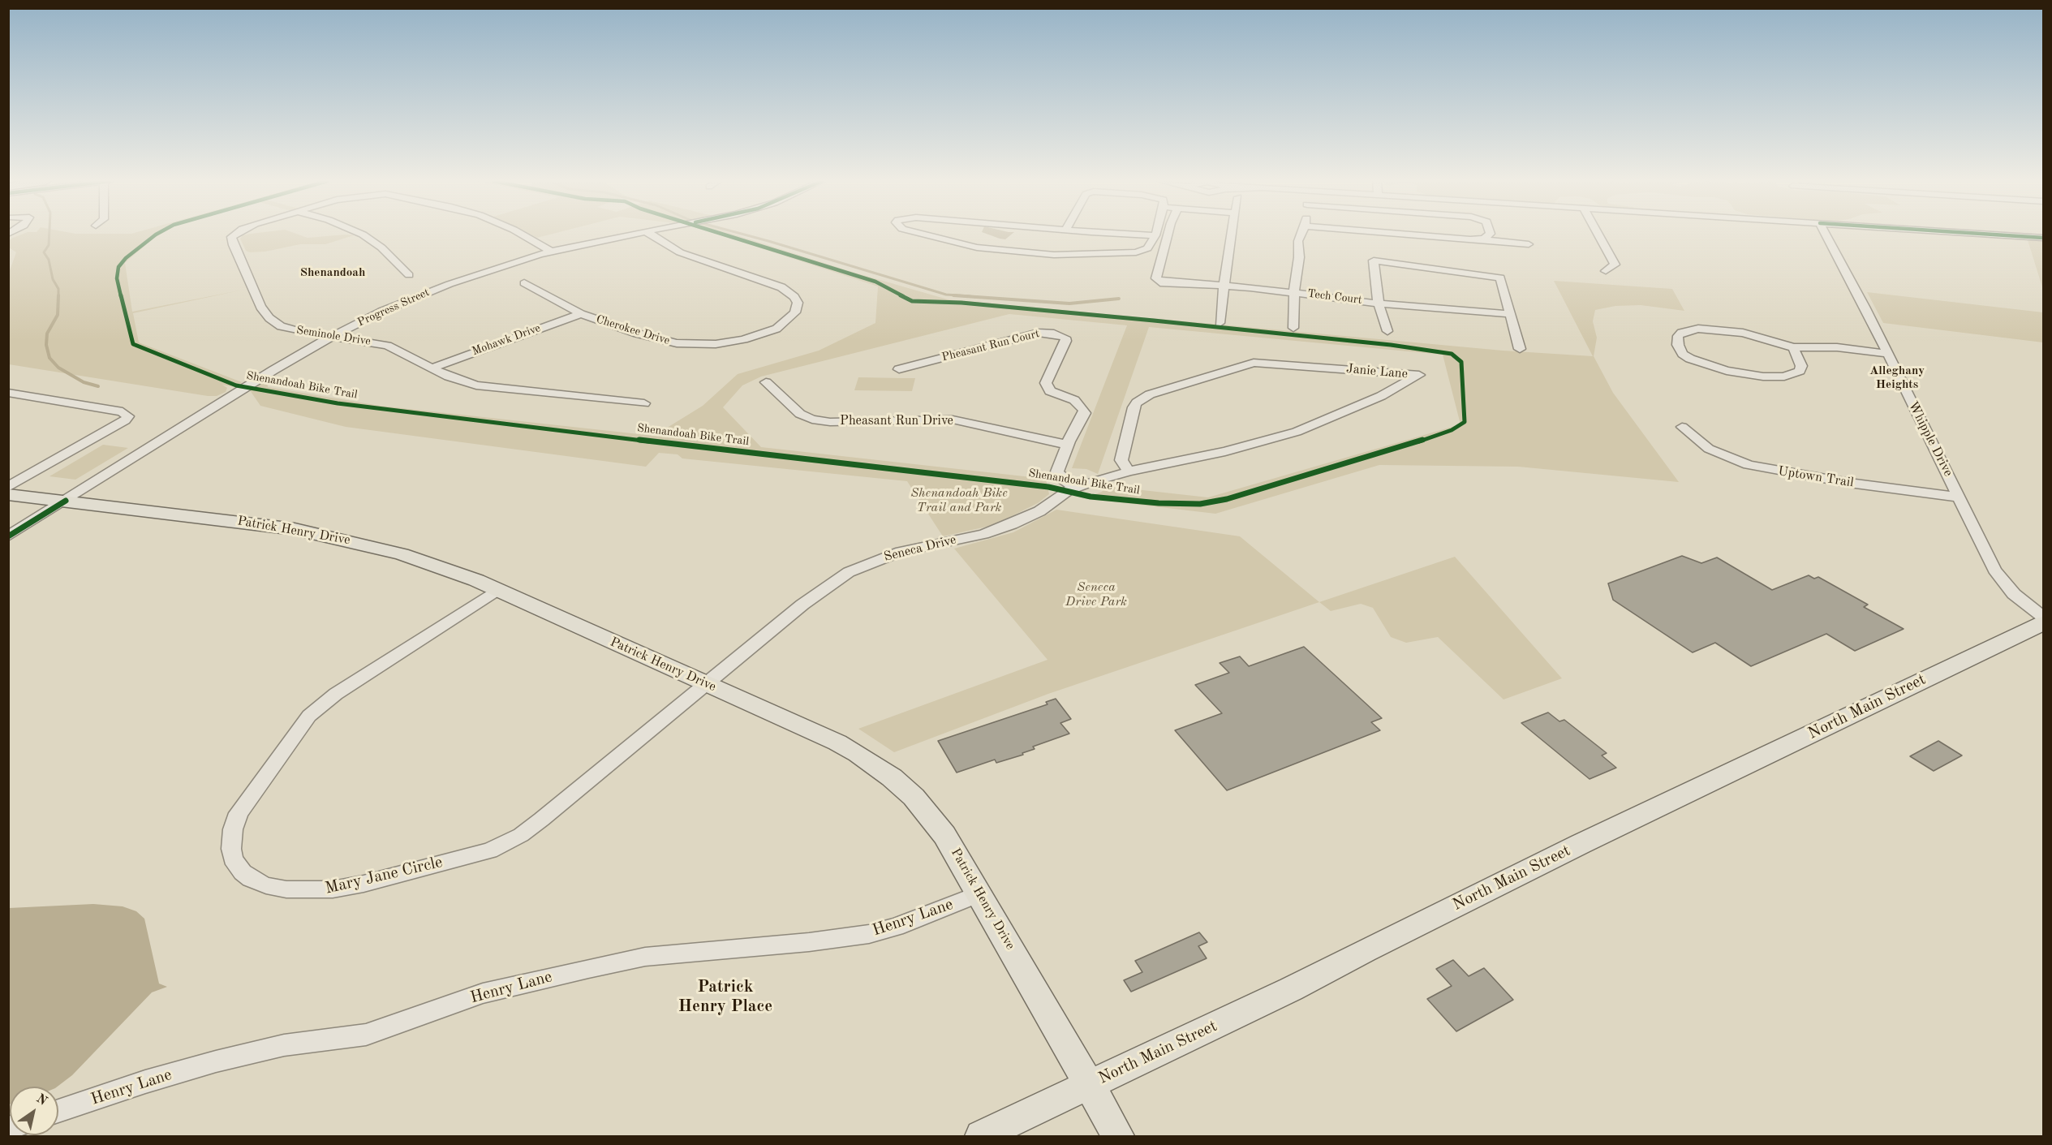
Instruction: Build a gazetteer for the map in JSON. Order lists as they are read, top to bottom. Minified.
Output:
{"streets":{"main road":["Patrick Henry Drive","North Main Street"],"street":["Tech Court","Progress Street","Cherokee Drive","Seminole Drive","Mohawk Drive","Pheasant Run Court","Janie Lane","Pheasant Run Drive","Whipple Drive","Uptown Trail","Seneca Drive","Mary Jane Circle","Henry Lane"],"cycle path":["Shenandoah Bike Trail"]},"crossings":[["Progress Street","Seminole Drive"],["Progress Street","Patrick Henry Drive"],["Cherokee Drive","Mohawk Drive"],["Seminole Drive","Mohawk Drive"],["Pheasant Run Court","Janie Lane"],["Pheasant Run Court","Pheasant Run Drive"],["Pheasant Run Court","Seneca Drive"],["Janie Lane","Seneca Drive"],["Whipple Drive","Uptown Trail"],["Patrick Henry Drive","Seneca Drive"],["Patrick Henry Drive","North Main Street"],["Patrick Henry Drive","Mary Jane Circle"],["Patrick Henry Drive","Henry Lane"],["Seneca Drive","Mary Jane Circle"]],"districts":["Shenandoah","Alleghany Heights","Patrick Henry Place"],"parks":["Shenandoah Bike Trail and Park","Seneca Drive Park"],"north":"top right"}
